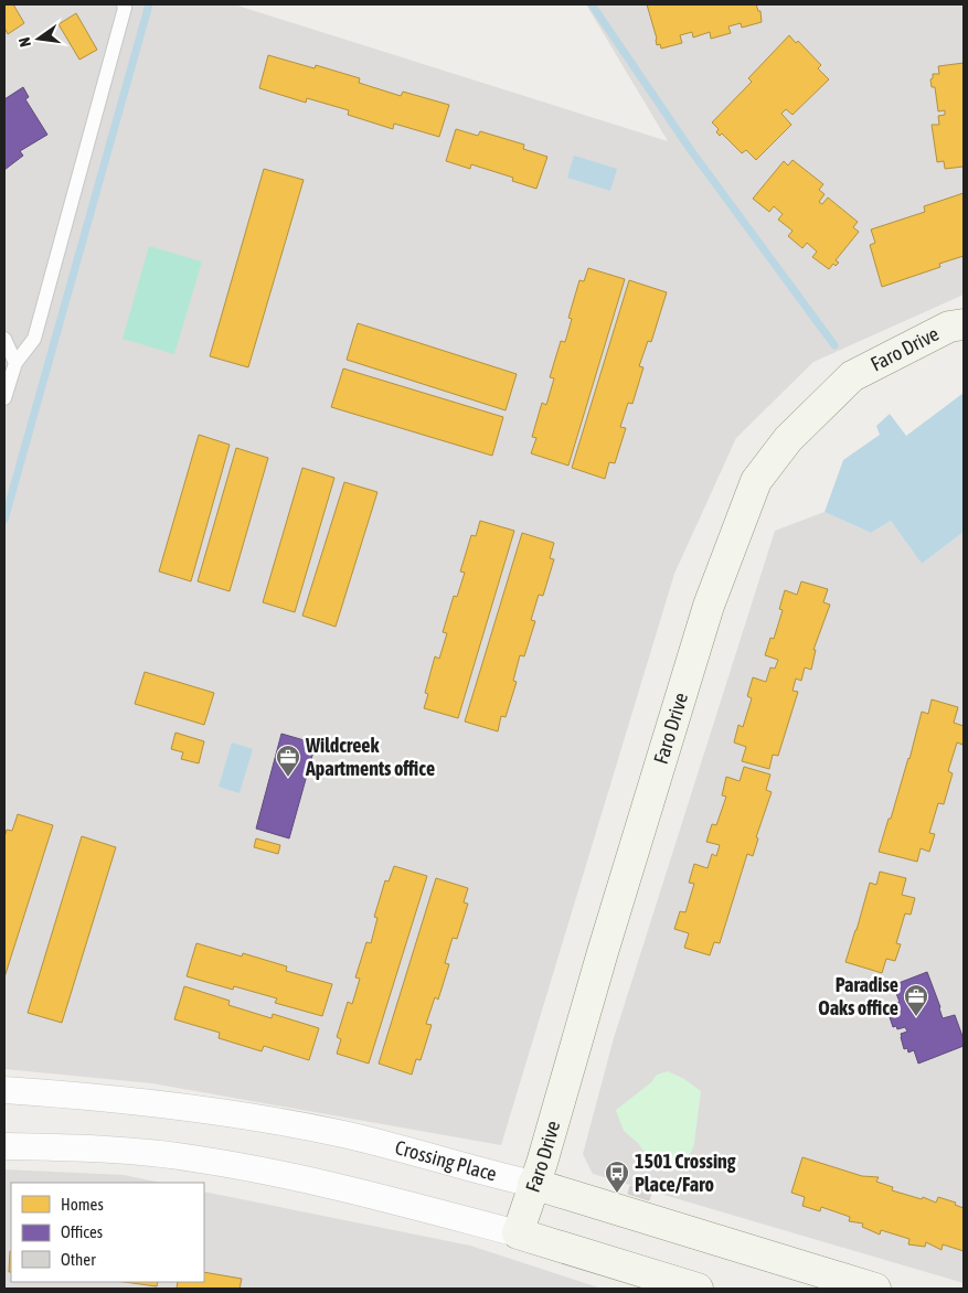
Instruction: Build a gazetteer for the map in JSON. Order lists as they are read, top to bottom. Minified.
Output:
{"streets":{"street":["Faro Drive","Crossing Place"]},"crossings":[["Faro Drive","Crossing Place"]],"places":{"office":["Wildcreek Apartments office","Paradise Oaks office"],"bus stop":["1501 Crossing Place/Faro"]},"legend":["Homes","Offices","Other"],"north":"left"}
